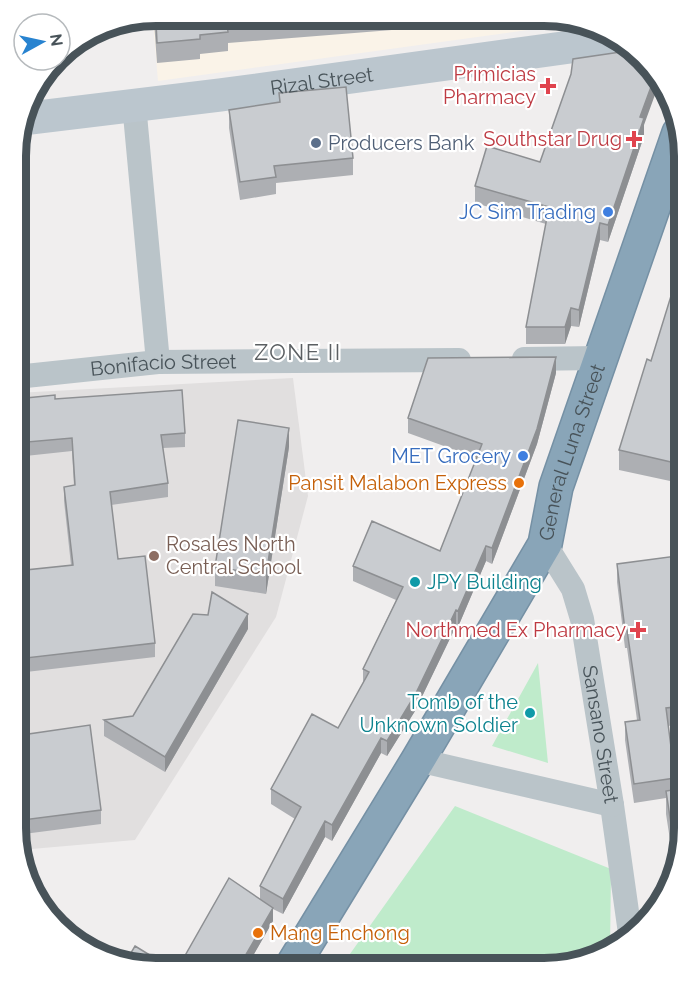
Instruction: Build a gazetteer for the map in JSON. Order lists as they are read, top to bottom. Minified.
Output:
{"streets":{"highway":["General Luna Street"],"main road":["Rizal Street"],"street":["Bonifacio Street","Sansano Street"]},"crossings":[["General Luna Street","Sansano Street"]],"districts":["ZONE II"],"places":{"health":["Primicias Pharmacy","Southstar Drug","Northmed Ex Pharmacy"],"other":["Producers Bank","JC Sim Trading","MET Grocery","Pansit Malabon Express","Rosales North Central School","JPY Building","Tomb of the Unknown Soldier","Mang Enchong"]},"north":"right"}
